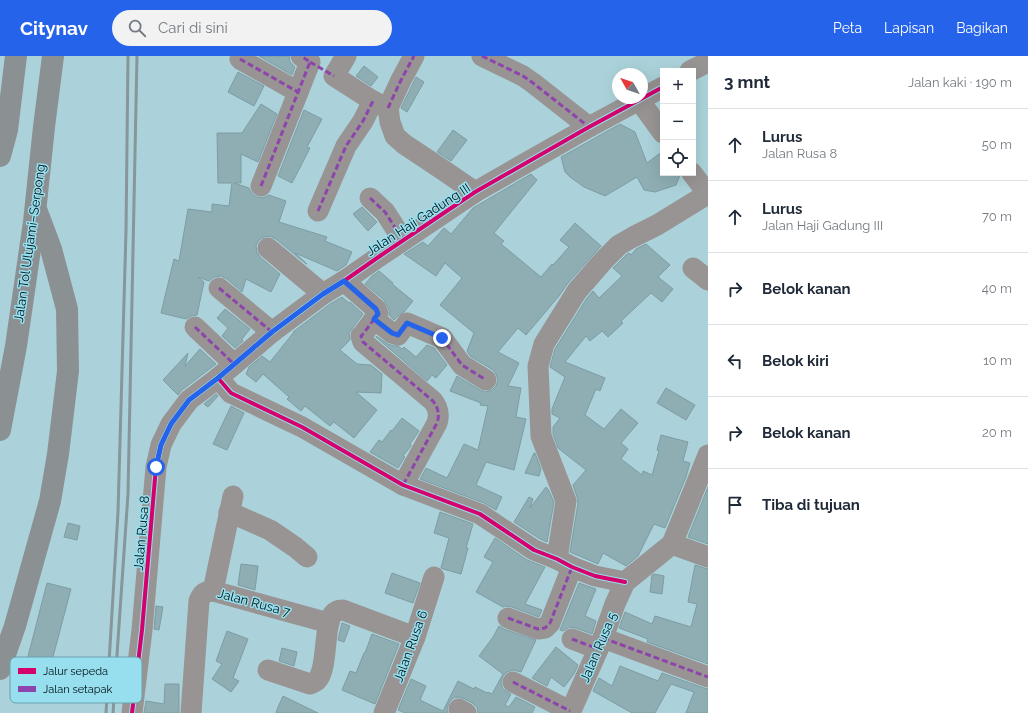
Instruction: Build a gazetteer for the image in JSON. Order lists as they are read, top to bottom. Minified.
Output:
{"streets":{"highway":["Jalan Tol Ulujami–Serpong"],"street":["Jalan Haji Gadung III","Jalan Rusa 8","Jalan Rusa 7","Jalan Rusa 6","Jalan Rusa 5"]},"crossings":[["Jalan Haji Gadung III","Jalan Rusa 8"]],"legend":["Jalur sepeda","Jalan setapak"],"north":"top left","page":{"header":"Citynav","search":"Cari di sini","nav":["Peta","Lapisan","Bagikan"],"heading":["3 mnt","Jalan kaki · 190 m"],"map_buttons":["+","−"],"list":[["Lurus","Jalan Rusa 8","50 m"],["Lurus","Jalan Haji Gadung III","70 m"],["Belok kanan","40 m"],["Belok kiri","10 m"],["Belok kanan","20 m"],"Tiba di tujuan"]}}
